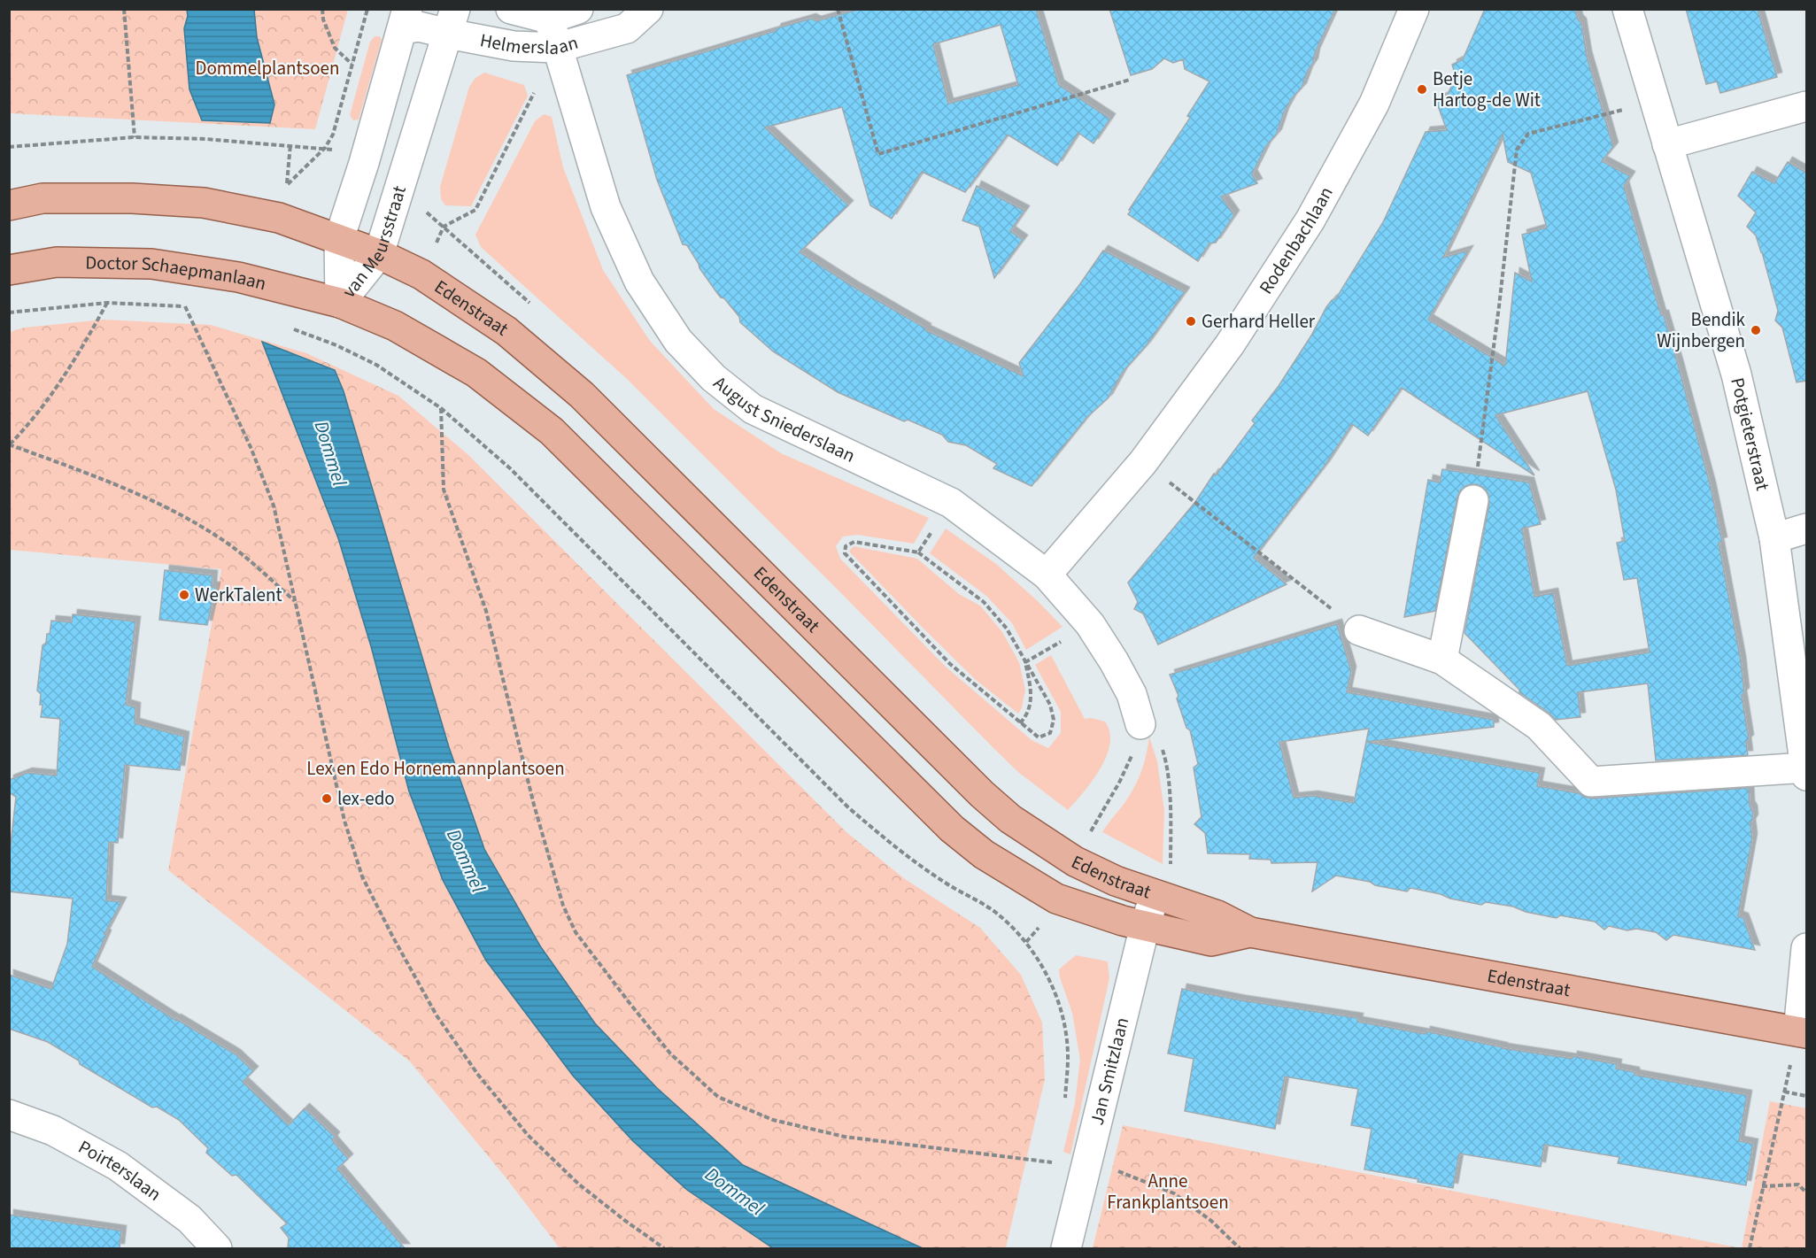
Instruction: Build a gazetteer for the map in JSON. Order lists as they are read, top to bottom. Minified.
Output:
{"streets":{"main road":["Doctor Schaepmanlaan","Edenstraat"],"street":["Helmerslaan","Rodenbachlaan","van Meursstraat","August Sniederslaan","Potgieterstraat","Jan Smitzlaan","Poirterslaan"]},"crossings":[["Helmerslaan","van Meursstraat"],["Helmerslaan","August Sniederslaan"],["Rodenbachlaan","August Sniederslaan"],["van Meursstraat","Doctor Schaepmanlaan"],["van Meursstraat","Edenstraat"],["Doctor Schaepmanlaan","Edenstraat"],["Edenstraat","Jan Smitzlaan"]],"water":["Dommel"],"parks":["Dommelplantsoen","Lex en Edo Hornemannplantsoen","Anne Frankplantsoen"],"places":["Betje Hartog-de Wit","Gerhard Heller","Bendik Wijnbergen","WerkTalent","lex-edo"]}
